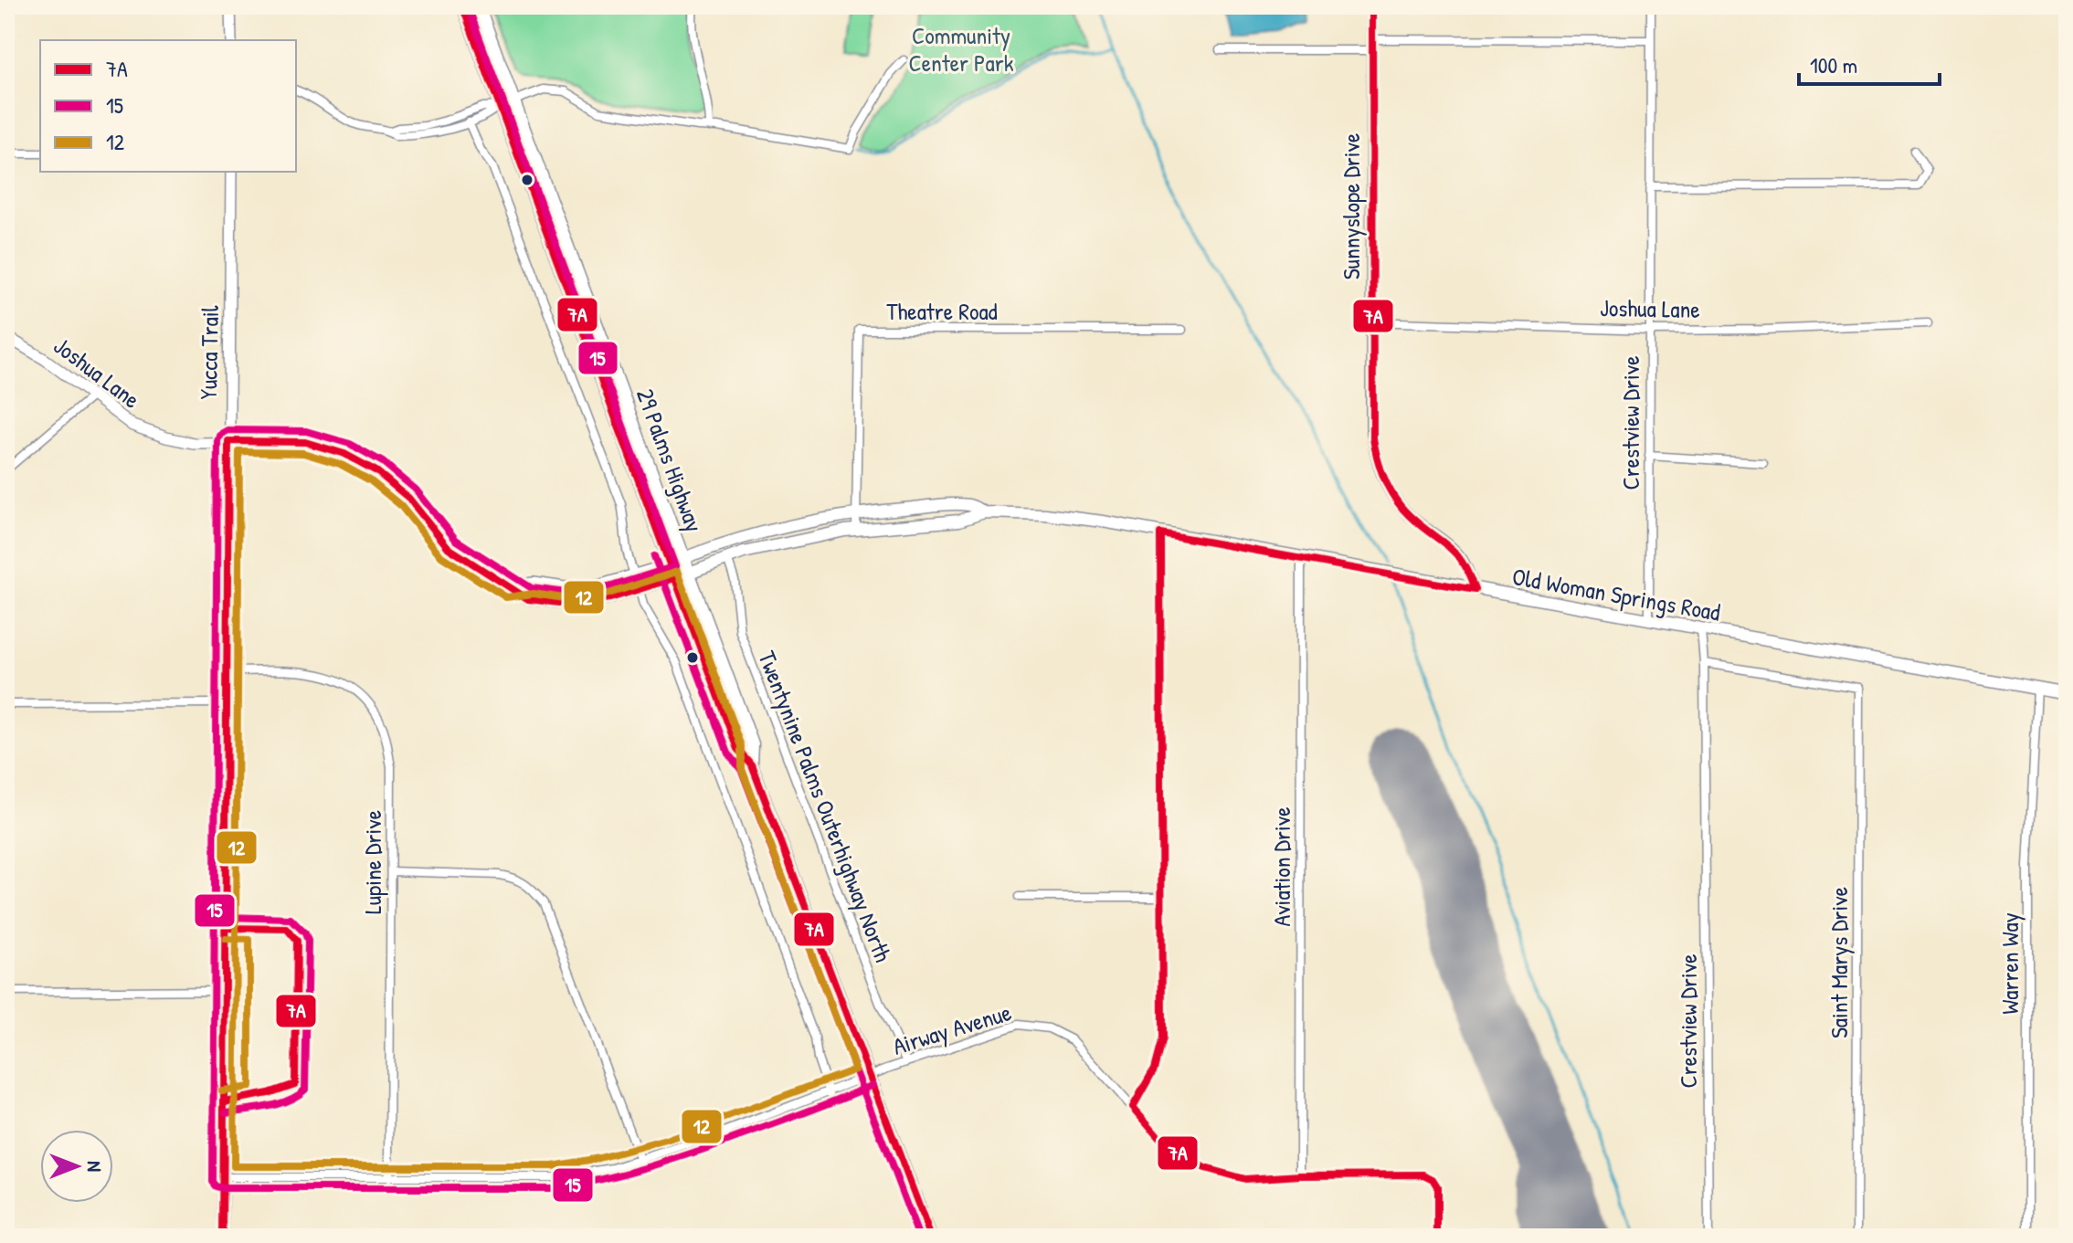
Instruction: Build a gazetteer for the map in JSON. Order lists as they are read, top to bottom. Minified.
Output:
{"streets":{"main road":["Sunnyslope Drive","Joshua Lane","Yucca Trail","29 Palms Highway","Old Woman Springs Road"],"street":["Theatre Road","Crestview Drive","Twentynine Palms Outerhighway North","Lupine Drive","Aviation Drive","Saint Marys Drive","Warren Way","Airway Avenue"]},"crossings":[["Sunnyslope Drive","Joshua Lane"],["Sunnyslope Drive","Old Woman Springs Road"],["Joshua Lane","Yucca Trail"],["Joshua Lane","Crestview Drive"],["Joshua Lane","29 Palms Highway"],["Joshua Lane","Old Woman Springs Road"],["Theatre Road","Old Woman Springs Road"],["Yucca Trail","Lupine Drive"],["Yucca Trail","Airway Avenue"],["Crestview Drive","Old Woman Springs Road"],["Crestview Drive","Saint Marys Drive"],["29 Palms Highway","Old Woman Springs Road"],["29 Palms Highway","Airway Avenue"],["Old Woman Springs Road","Twentynine Palms Outerhighway North"],["Old Woman Springs Road","Aviation Drive"],["Old Woman Springs Road","Warren Way"],["Twentynine Palms Outerhighway North","Airway Avenue"],["Lupine Drive","Airway Avenue"],["Aviation Drive","Airway Avenue"]],"parks":["Community Center Park"],"lines":["transit line 7A","transit line 15","transit line 12"],"legend":["7A","15","12"],"scale_bar":"100 m","north":"right"}
